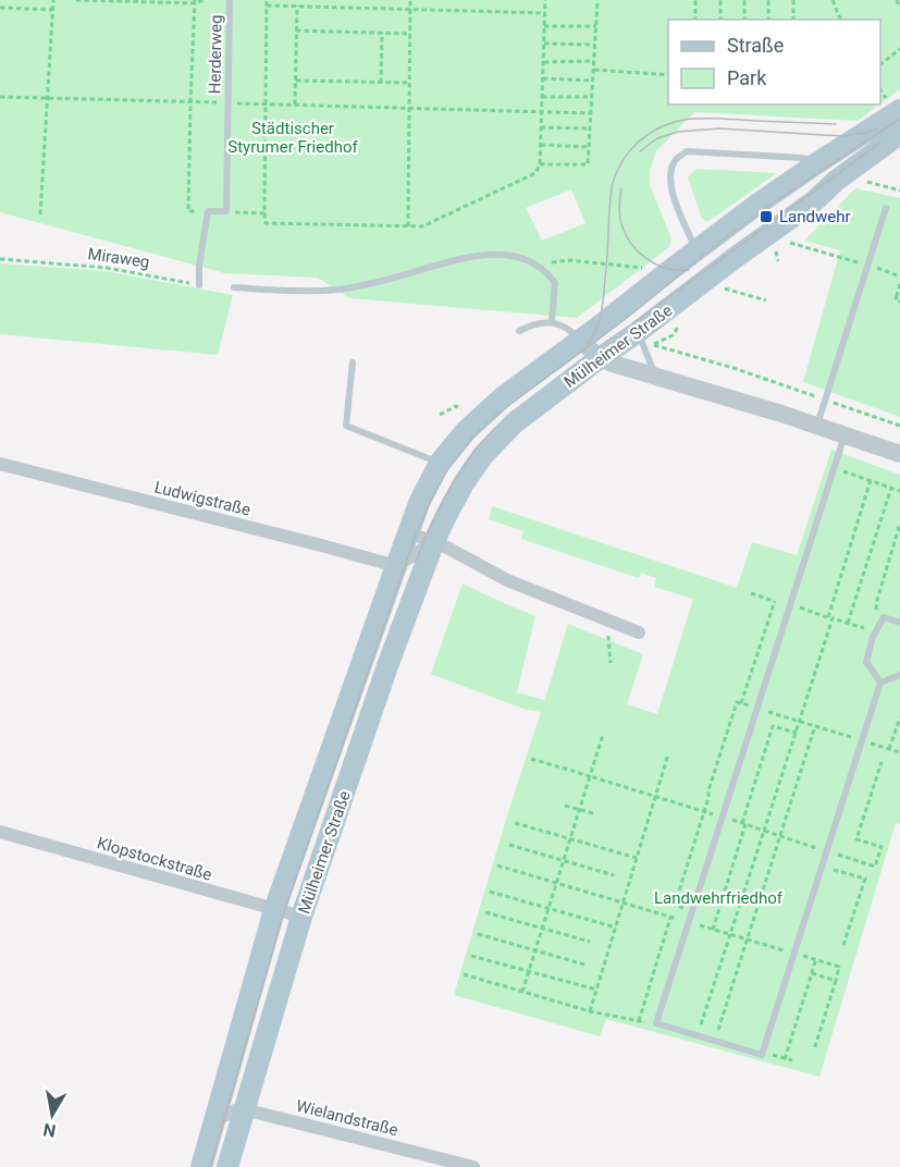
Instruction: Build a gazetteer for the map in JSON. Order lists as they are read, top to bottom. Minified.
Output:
{"streets":{"main road":["Mülheimer Straße"],"street":["Ludwigstraße","Klopstockstraße","Wielandstraße"],"lane":["Herderweg"],"path":["Miraweg"]},"crossings":[["Mülheimer Straße","Ludwigstraße"],["Mülheimer Straße","Klopstockstraße"],["Mülheimer Straße","Wielandstraße"]],"parks":["Städtischer Styrumer Friedhof","Landwehrfriedhof"],"places":{"transit":["Landwehr"]},"legend":["Straße","Park"],"north":"bottom"}
